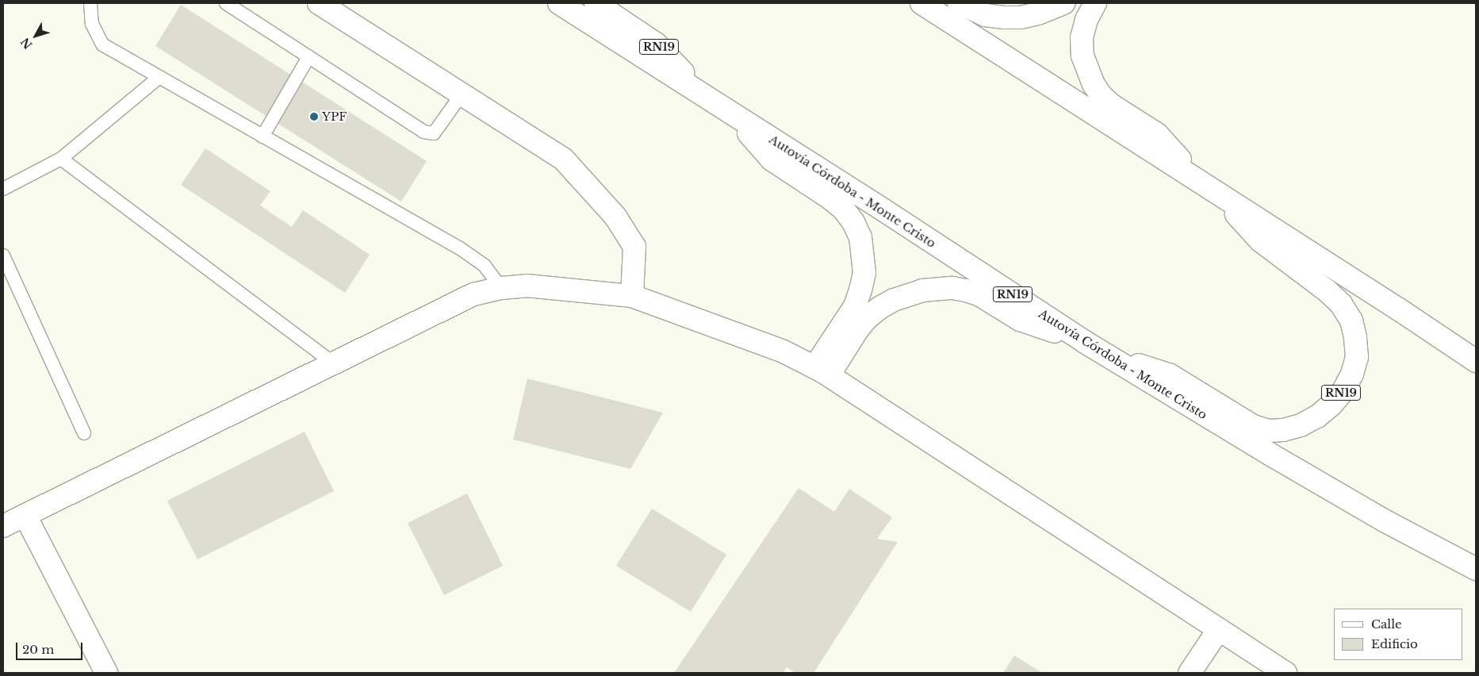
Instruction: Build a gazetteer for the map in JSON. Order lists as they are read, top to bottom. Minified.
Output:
{"streets":{"main road":["RN19","Autovía Córdoba - Monte Cristo"]},"crossings":[["RN19","Autovía Córdoba - Monte Cristo"]],"places":["YPF"],"legend":["Calle","Edificio"],"scale_bar":"20 m","north":"bottom left"}
